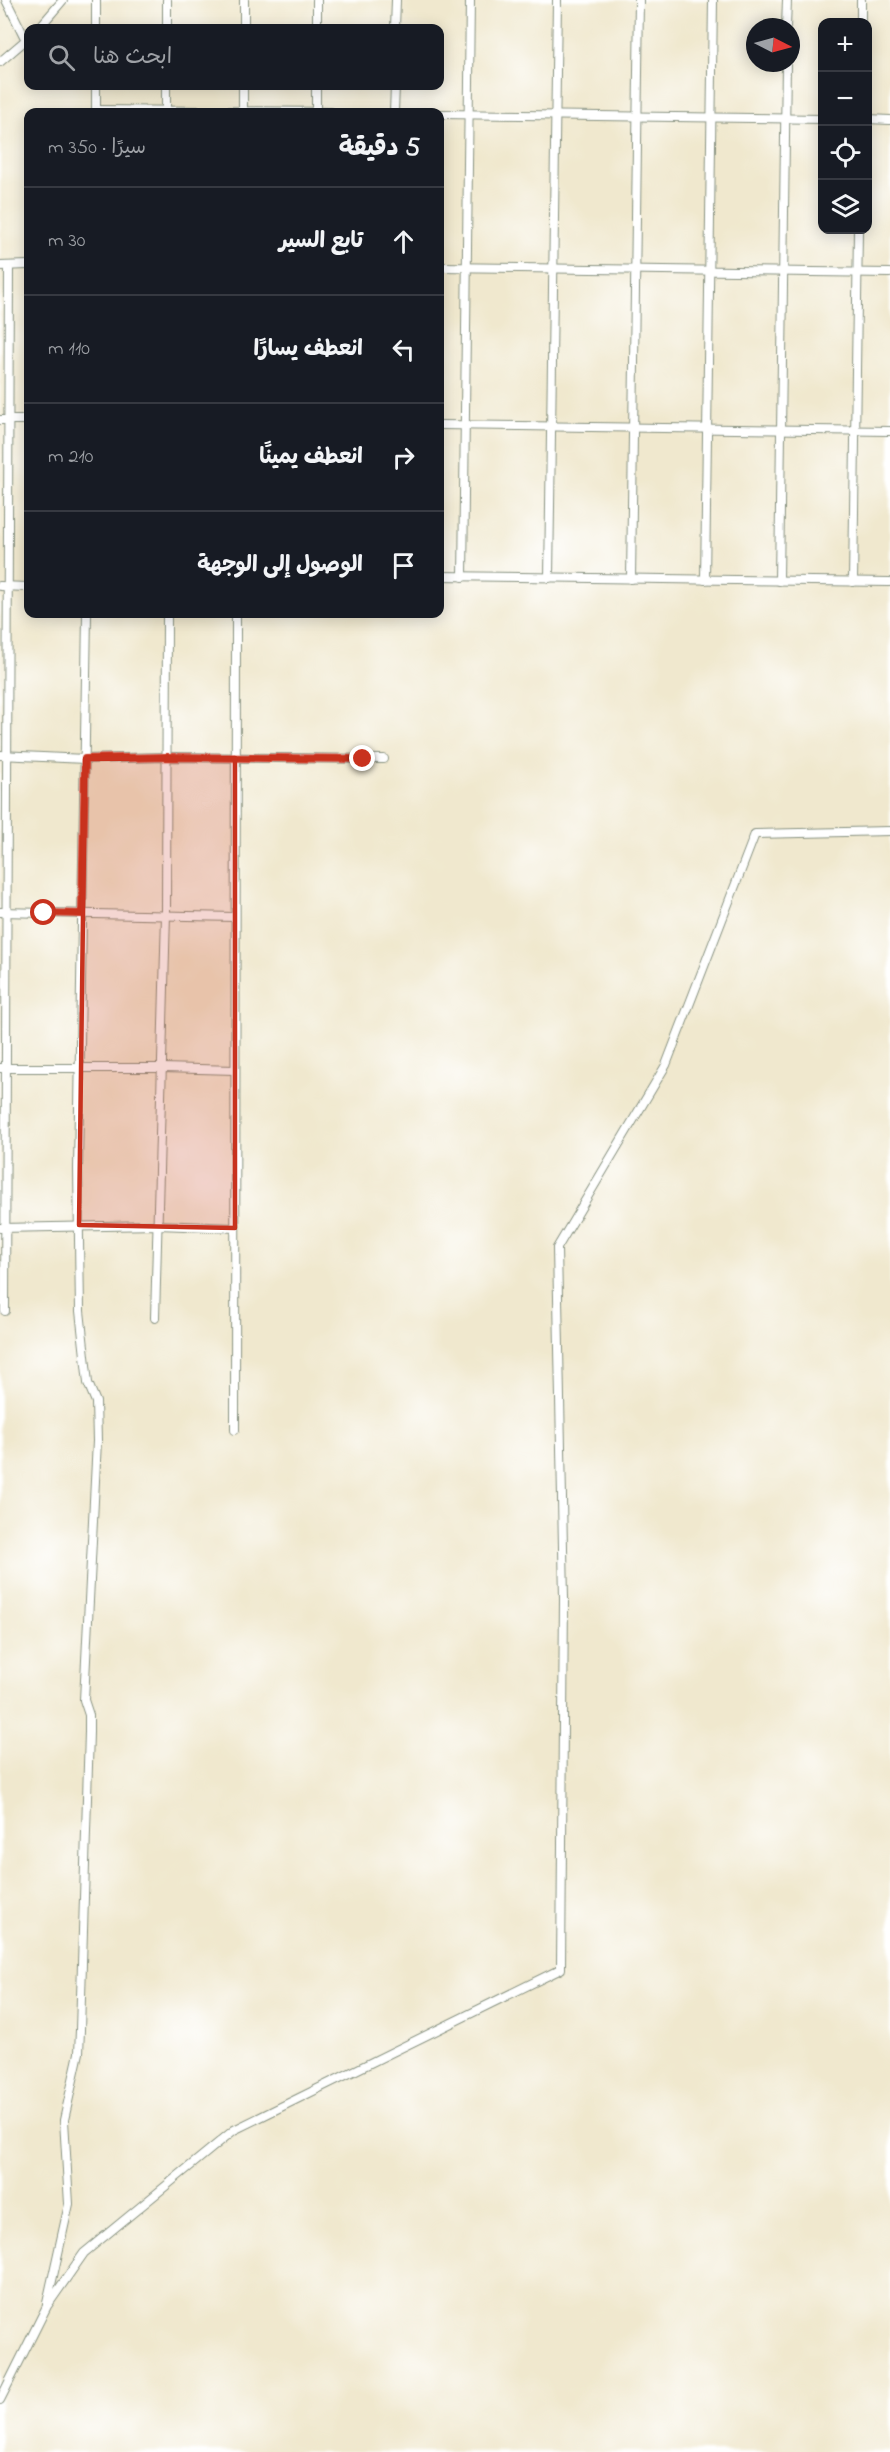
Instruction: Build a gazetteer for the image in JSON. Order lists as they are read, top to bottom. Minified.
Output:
{"north":"right","page":{"map_buttons":["+","−"],"search":"ابحث هنا","heading":["5 دقيقة","سيرًا · 350 m"],"list":[["تابع السير","30 m"],["انعطف يسارًا","110 m"],["انعطف يمينًا","210 m"],"الوصول إلى الوجهة"]}}
